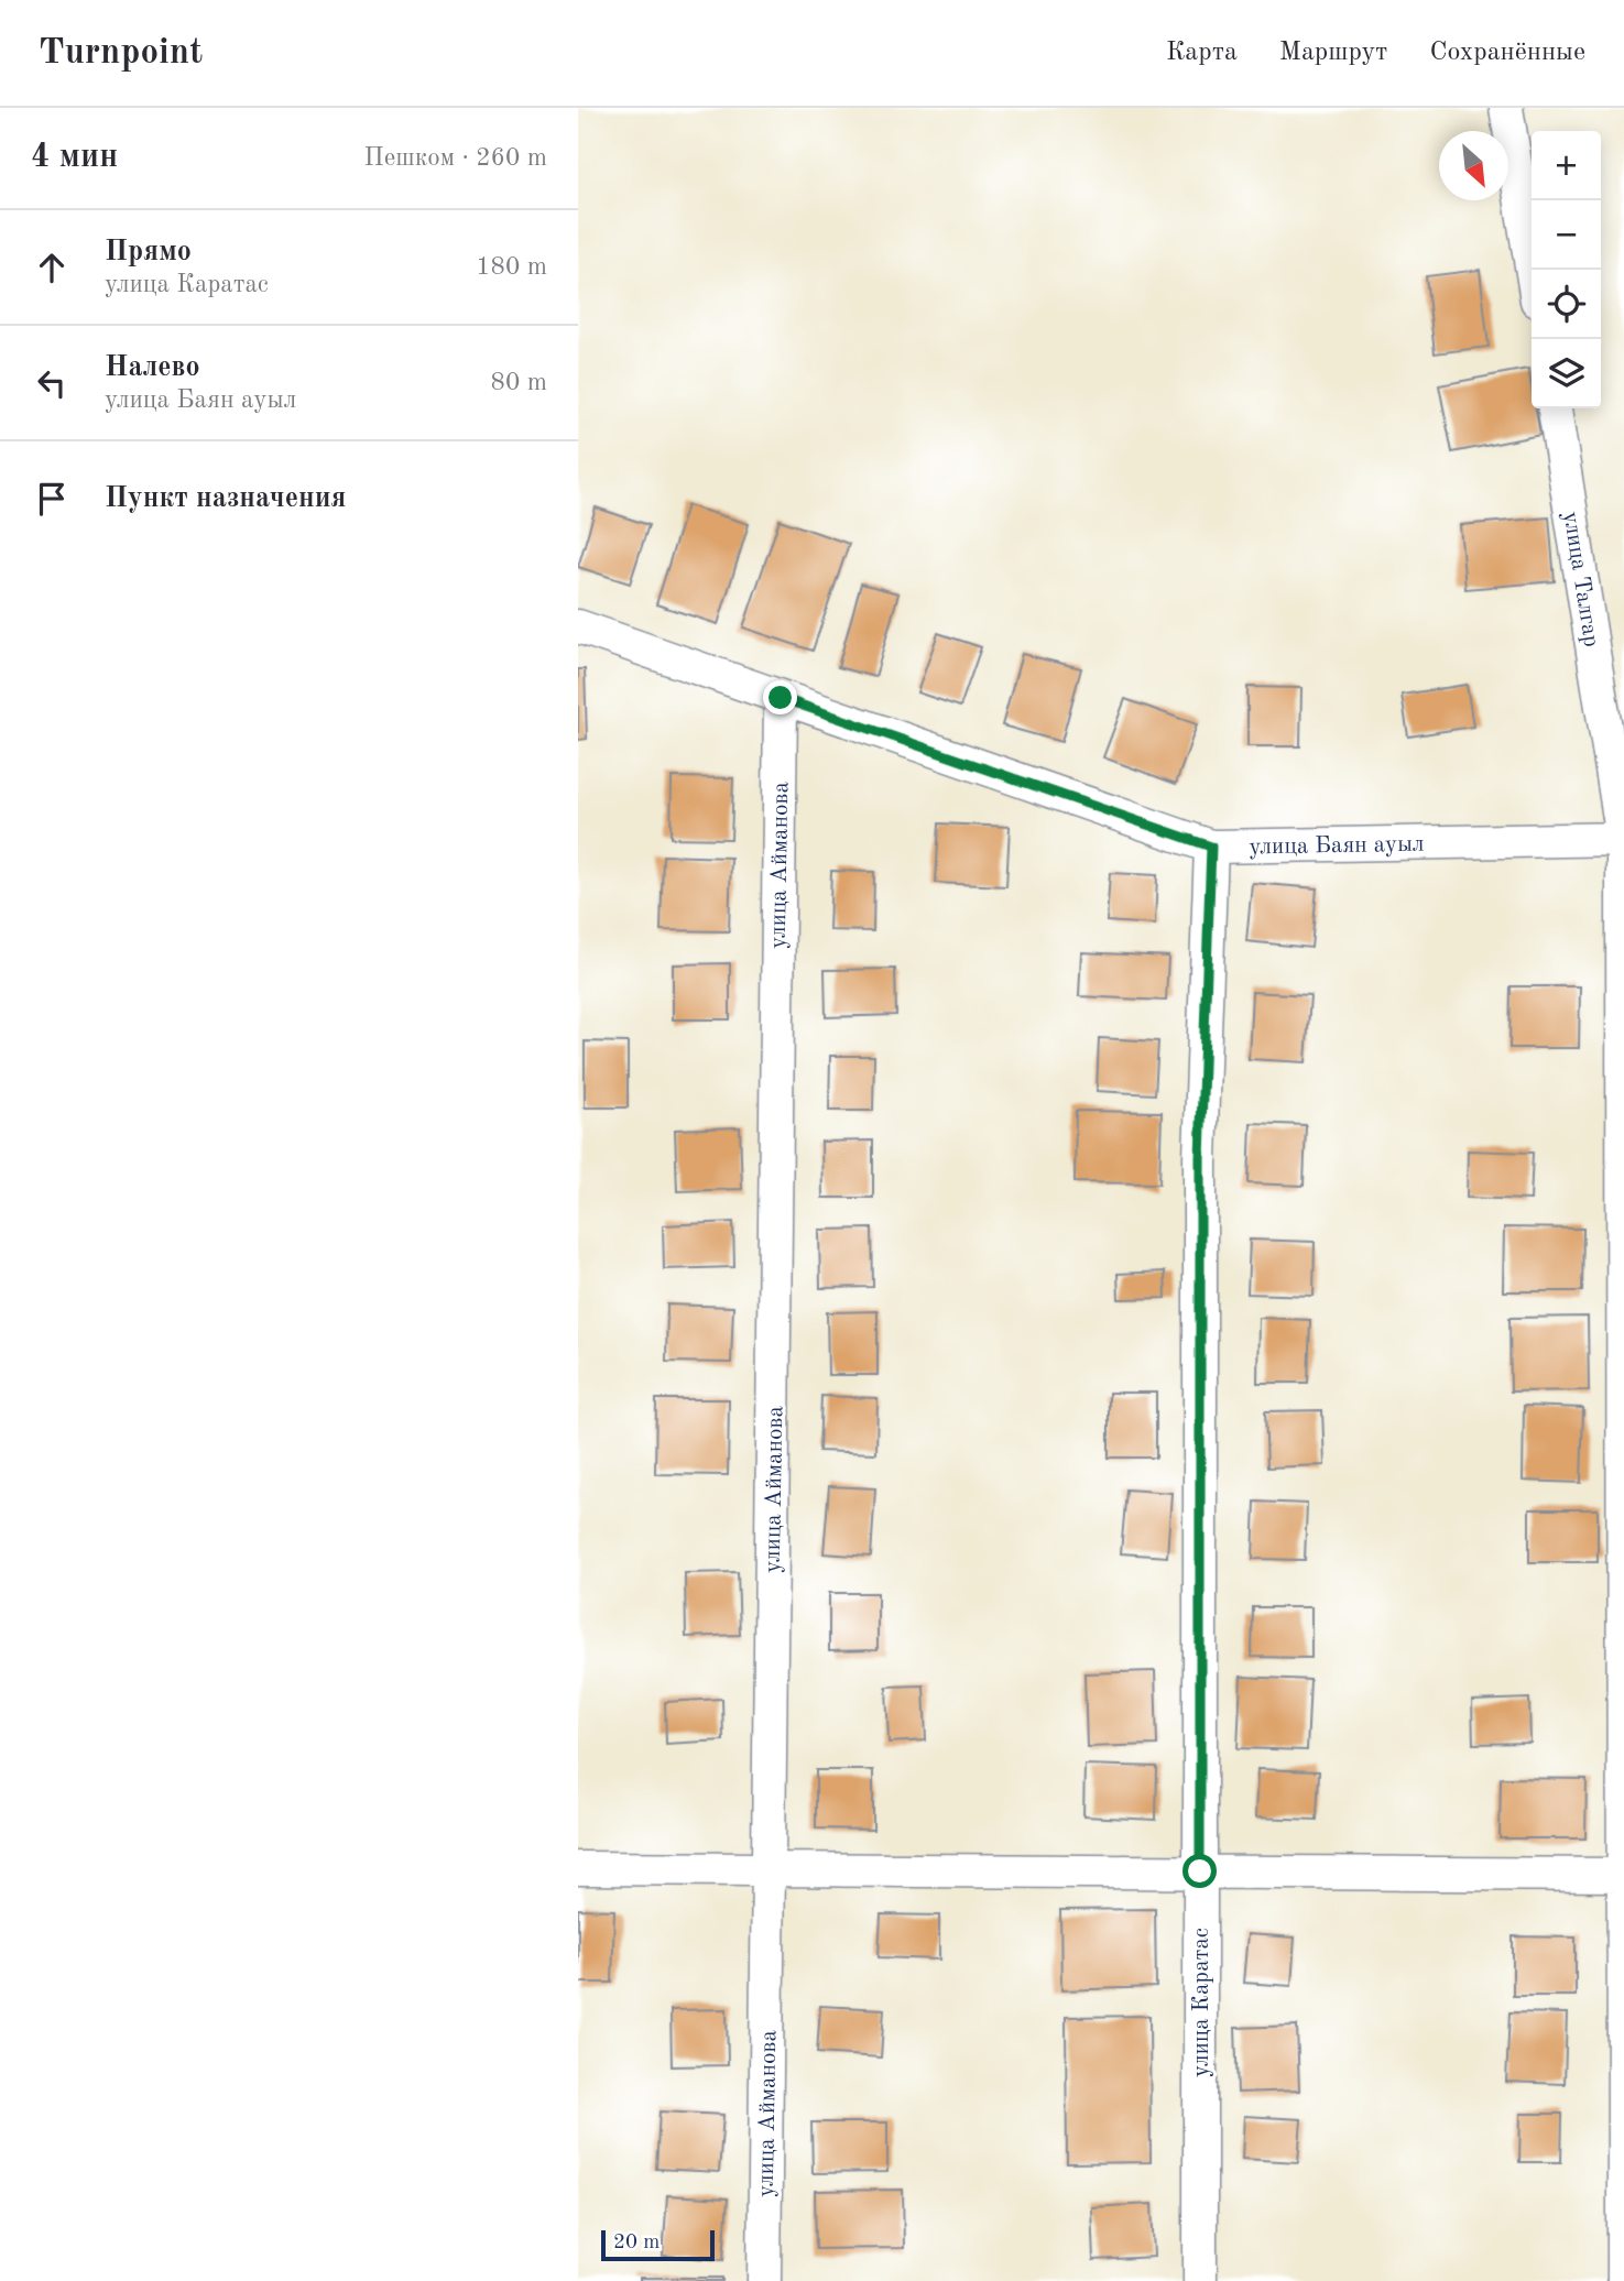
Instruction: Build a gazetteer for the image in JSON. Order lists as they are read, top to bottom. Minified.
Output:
{"streets":{"street":["улица Талгар","улица Баян ауыл","улица Айманова","улица Каратас"]},"crossings":[["улица Талгар","улица Баян ауыл"],["улица Баян ауыл","улица Айманова"],["улица Баян ауыл","улица Каратас"]],"scale_bar":"20 m","north":"bottom right","page":{"header":"Turnpoint","nav":["Карта","Маршрут","Сохранённые"],"heading":["4 мин","Пешком · 260 m"],"map_buttons":["+","−"],"list":[["Прямо","улица Каратас","180 m"],["Налево","улица Баян ауыл","80 m"],"Пункт назначения"],"scale":"20 m"}}
